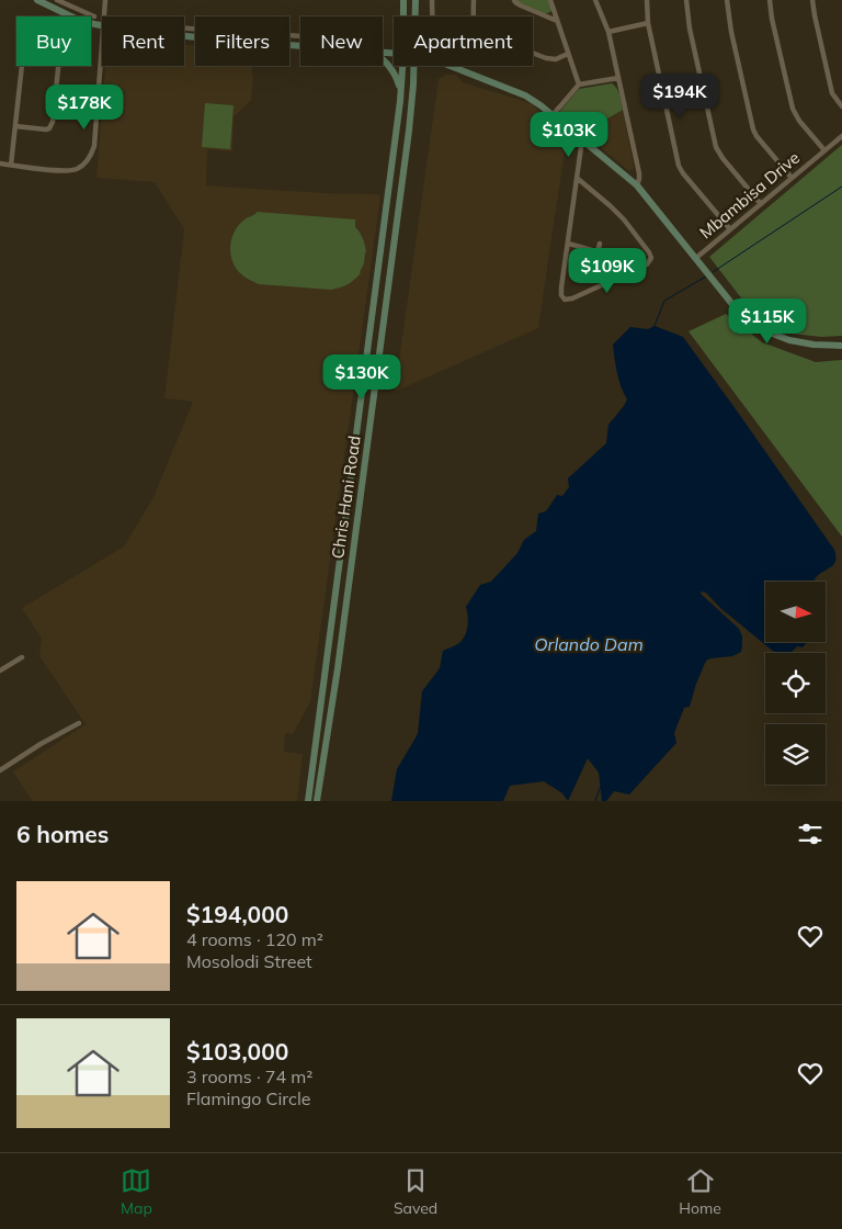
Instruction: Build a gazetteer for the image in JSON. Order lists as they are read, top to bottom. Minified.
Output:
{"streets":{"main road":["Mbambisa Drive","Chris Hani Road"]},"water":["Orlando Dam"],"north":"right","page":{"chip":["Buy","Rent","Filters","New","Apartment"],"price":["$194K","$178K","$103K","$109K","$115K","$130K"],"heading":"6 homes","list":[{"name":"$194,000","note":"4 rooms · 120 m² · Mosolodi Street"},{"name":"$103,000","note":"3 rooms · 74 m² · Flamingo Circle"}],"tabs":["Map","Saved","Home"]}}
